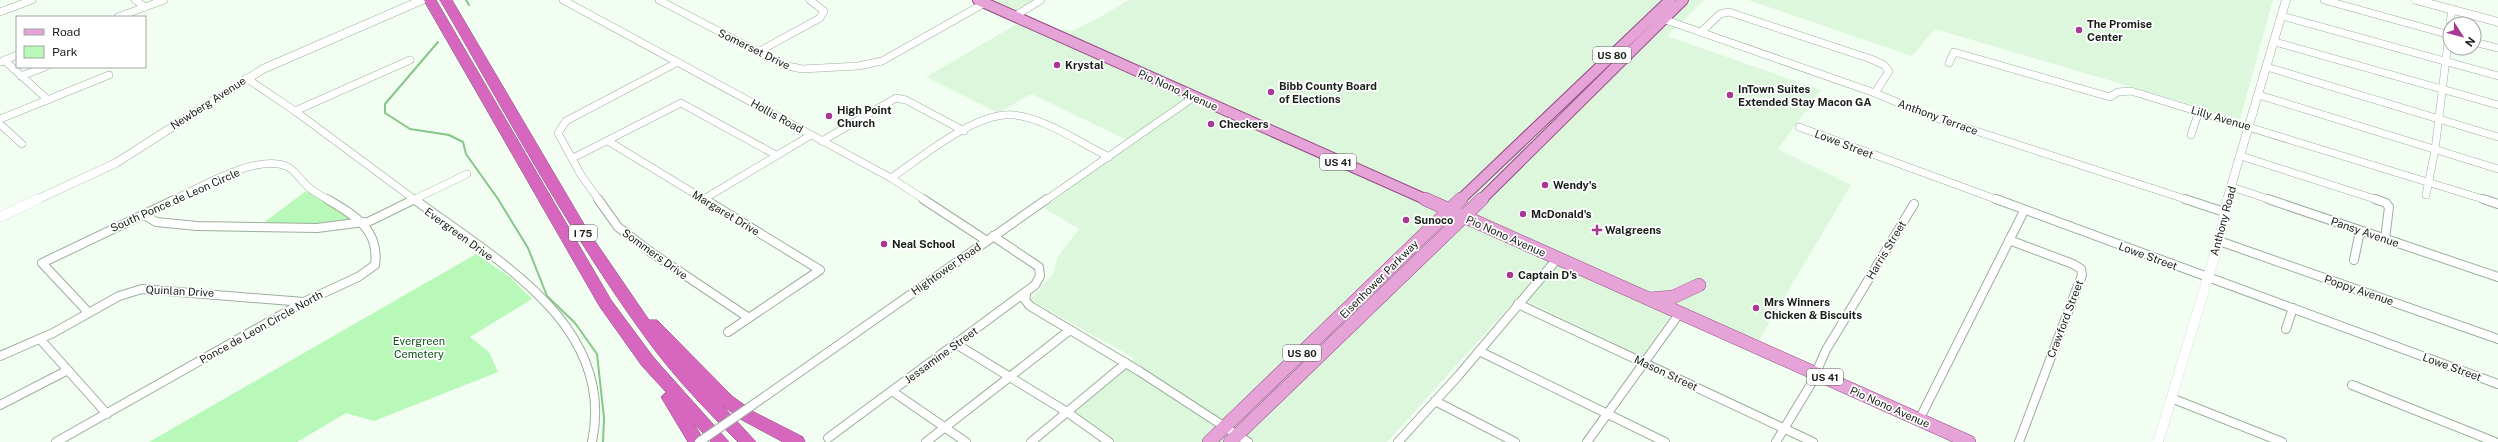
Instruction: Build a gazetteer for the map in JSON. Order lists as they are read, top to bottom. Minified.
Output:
{"streets":{"highway":["I 75"],"main road":["US 80","Pio Nono Avenue","US 41","Eisenhower Parkway"],"street":["Somerset Drive","Newberg Avenue","Hollis Road","Anthony Terrace","Lilly Avenue","Lowe Street","South Ponce de Leon Circle","Margaret Drive","Anthony Road","Pansy Avenue","Evergreen Drive","Harris Street","Sommers Drive","Hightower Road","Poppy Avenue","Quinlan Drive","Crawford Street","Ponce de Leon Circle North","Jessamine Street","Mason Street"]},"crossings":[["Somerset Drive","Pio Nono Avenue"],["Pio Nono Avenue","Harris Street"],["Pio Nono Avenue","Hightower Road"],["Pio Nono Avenue","Eisenhower Parkway"],["Newberg Avenue","I 75"],["Newberg Avenue","Evergreen Drive"],["Hollis Road","Sommers Drive"],["Hollis Road","Hightower Road"],["Hollis Road","Jessamine Street"],["Anthony Terrace","Anthony Road"],["Anthony Terrace","Eisenhower Parkway"],["Lilly Avenue","Anthony Road"],["Lowe Street","Anthony Road"],["South Ponce de Leon Circle","Quinlan Drive"],["South Ponce de Leon Circle","Ponce de Leon Circle North"],["Margaret Drive","Sommers Drive"],["Anthony Road","Pansy Avenue"],["Anthony Road","Poppy Avenue"],["Harris Street","Mason Street"],["Quinlan Drive","Ponce de Leon Circle North"]],"parks":["Evergreen Cemetery"],"places":{"other":["The Promise Center","Krystal","Bibb County Board of Elections","InTown Suites Extended Stay Macon GA","High Point Church","Checkers","Wendy's","McDonald's","Sunoco","Neal School","Captain D's","Mrs Winners Chicken & Biscuits"],"health":["Walgreens"]},"legend":["Road","Park"],"north":"bottom right"}
